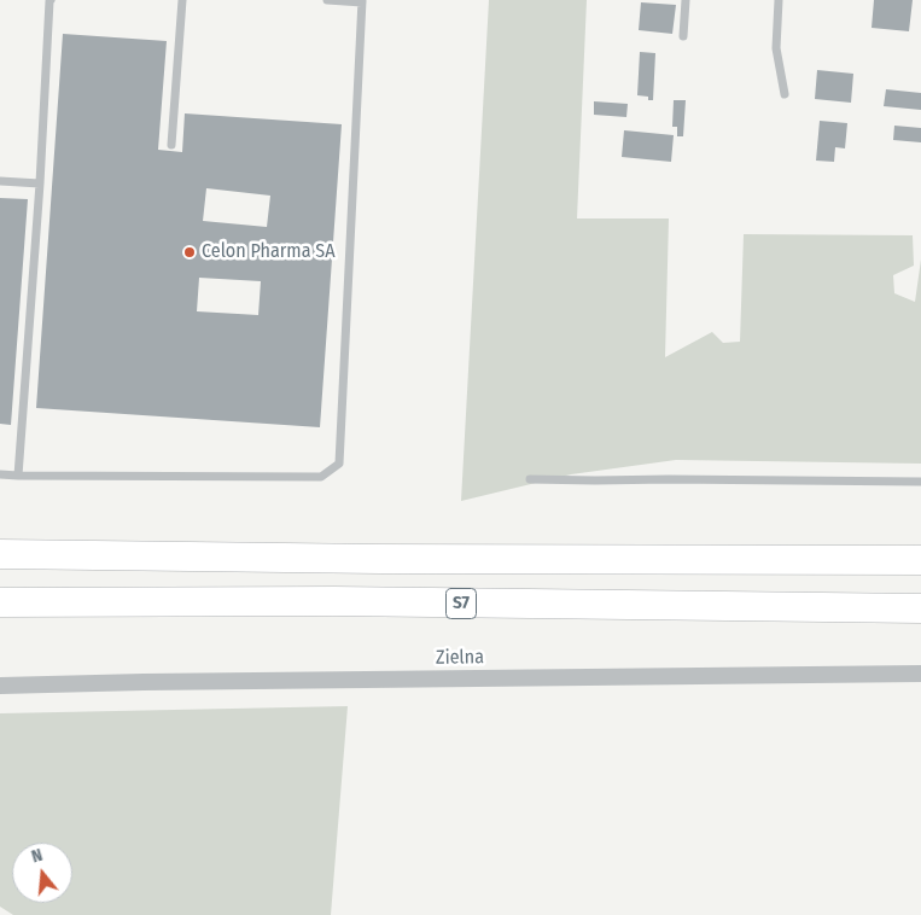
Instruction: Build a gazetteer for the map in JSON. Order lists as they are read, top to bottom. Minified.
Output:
{"streets":{"highway":["S7"],"street":["Zielna"]},"places":["Celon Pharma SA"],"north":"top"}
